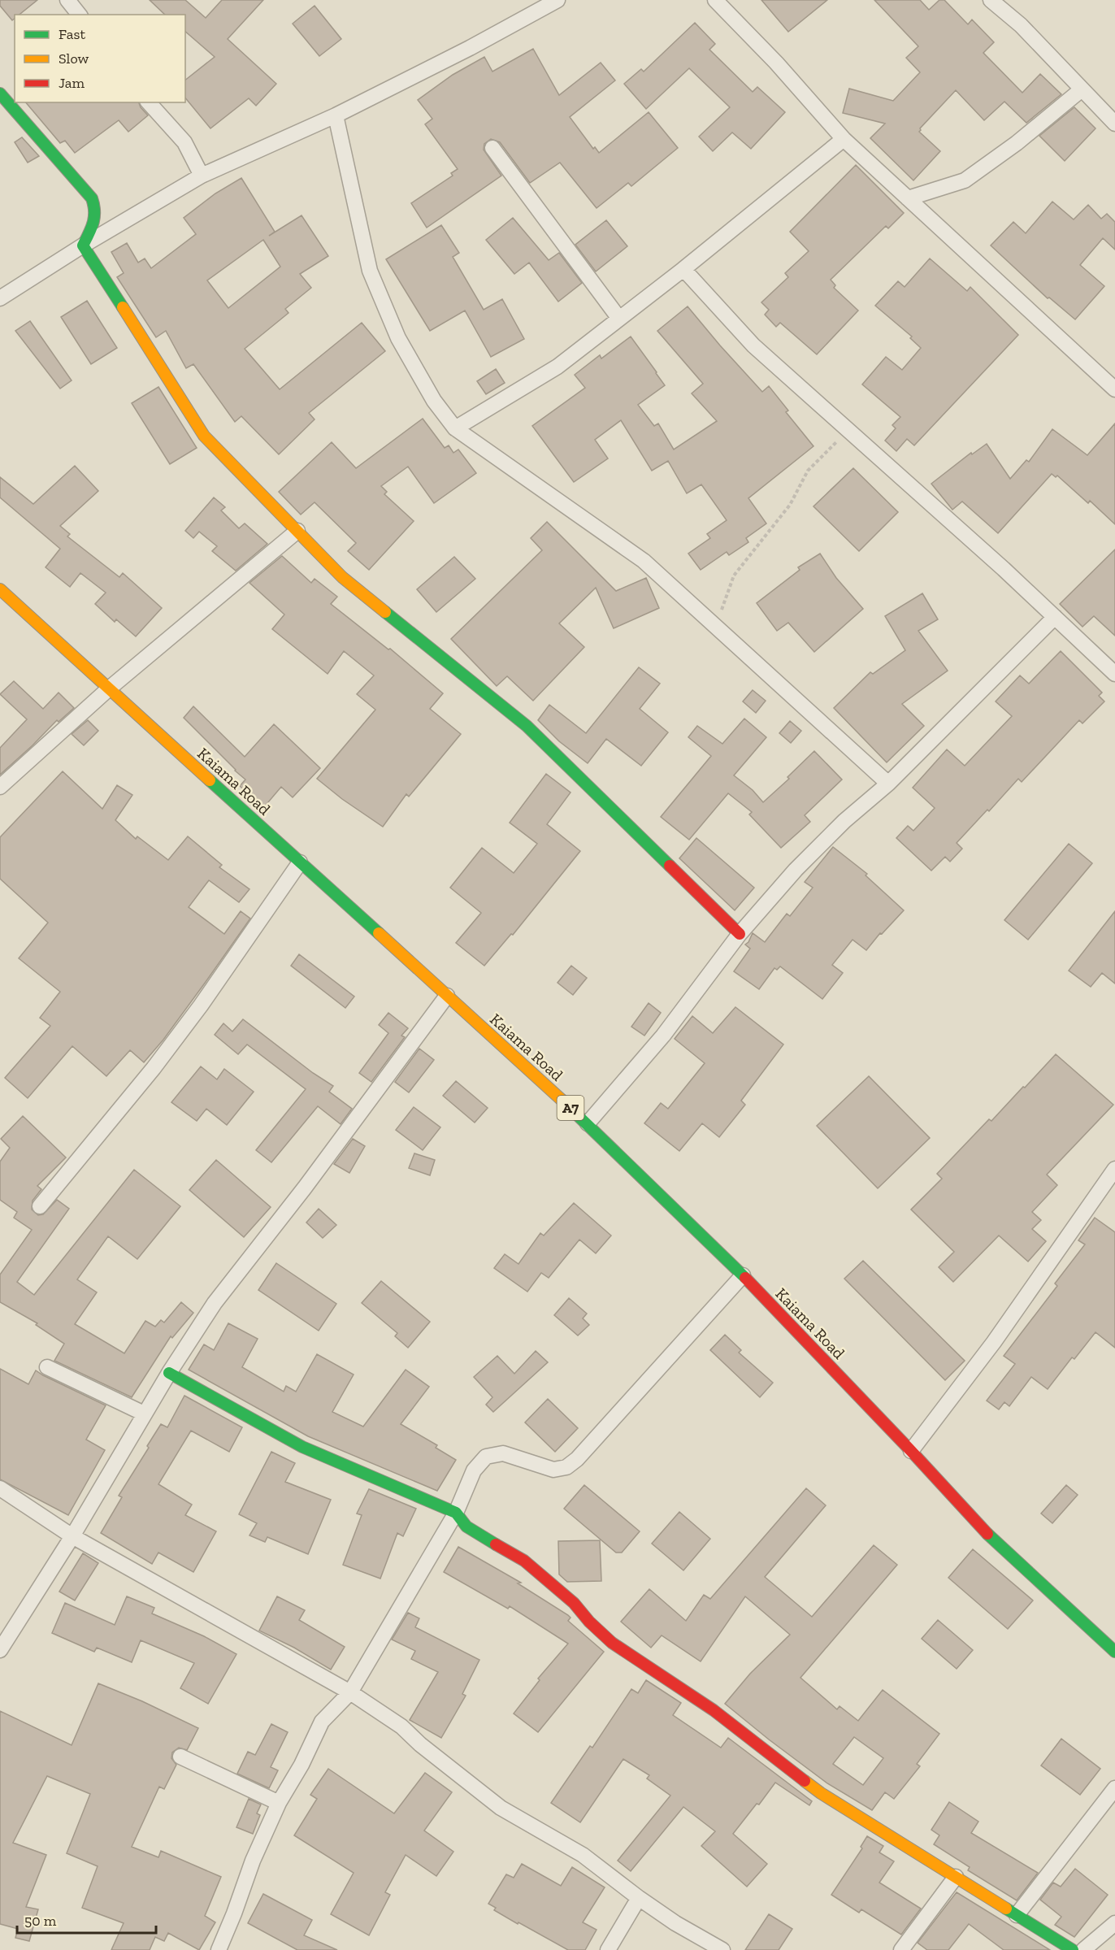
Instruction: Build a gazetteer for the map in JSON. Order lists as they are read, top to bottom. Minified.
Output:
{"streets":{"main road":["Kaiama Road","A7"]},"legend":["Fast","Slow","Jam"],"scale_bar":"50 m"}
